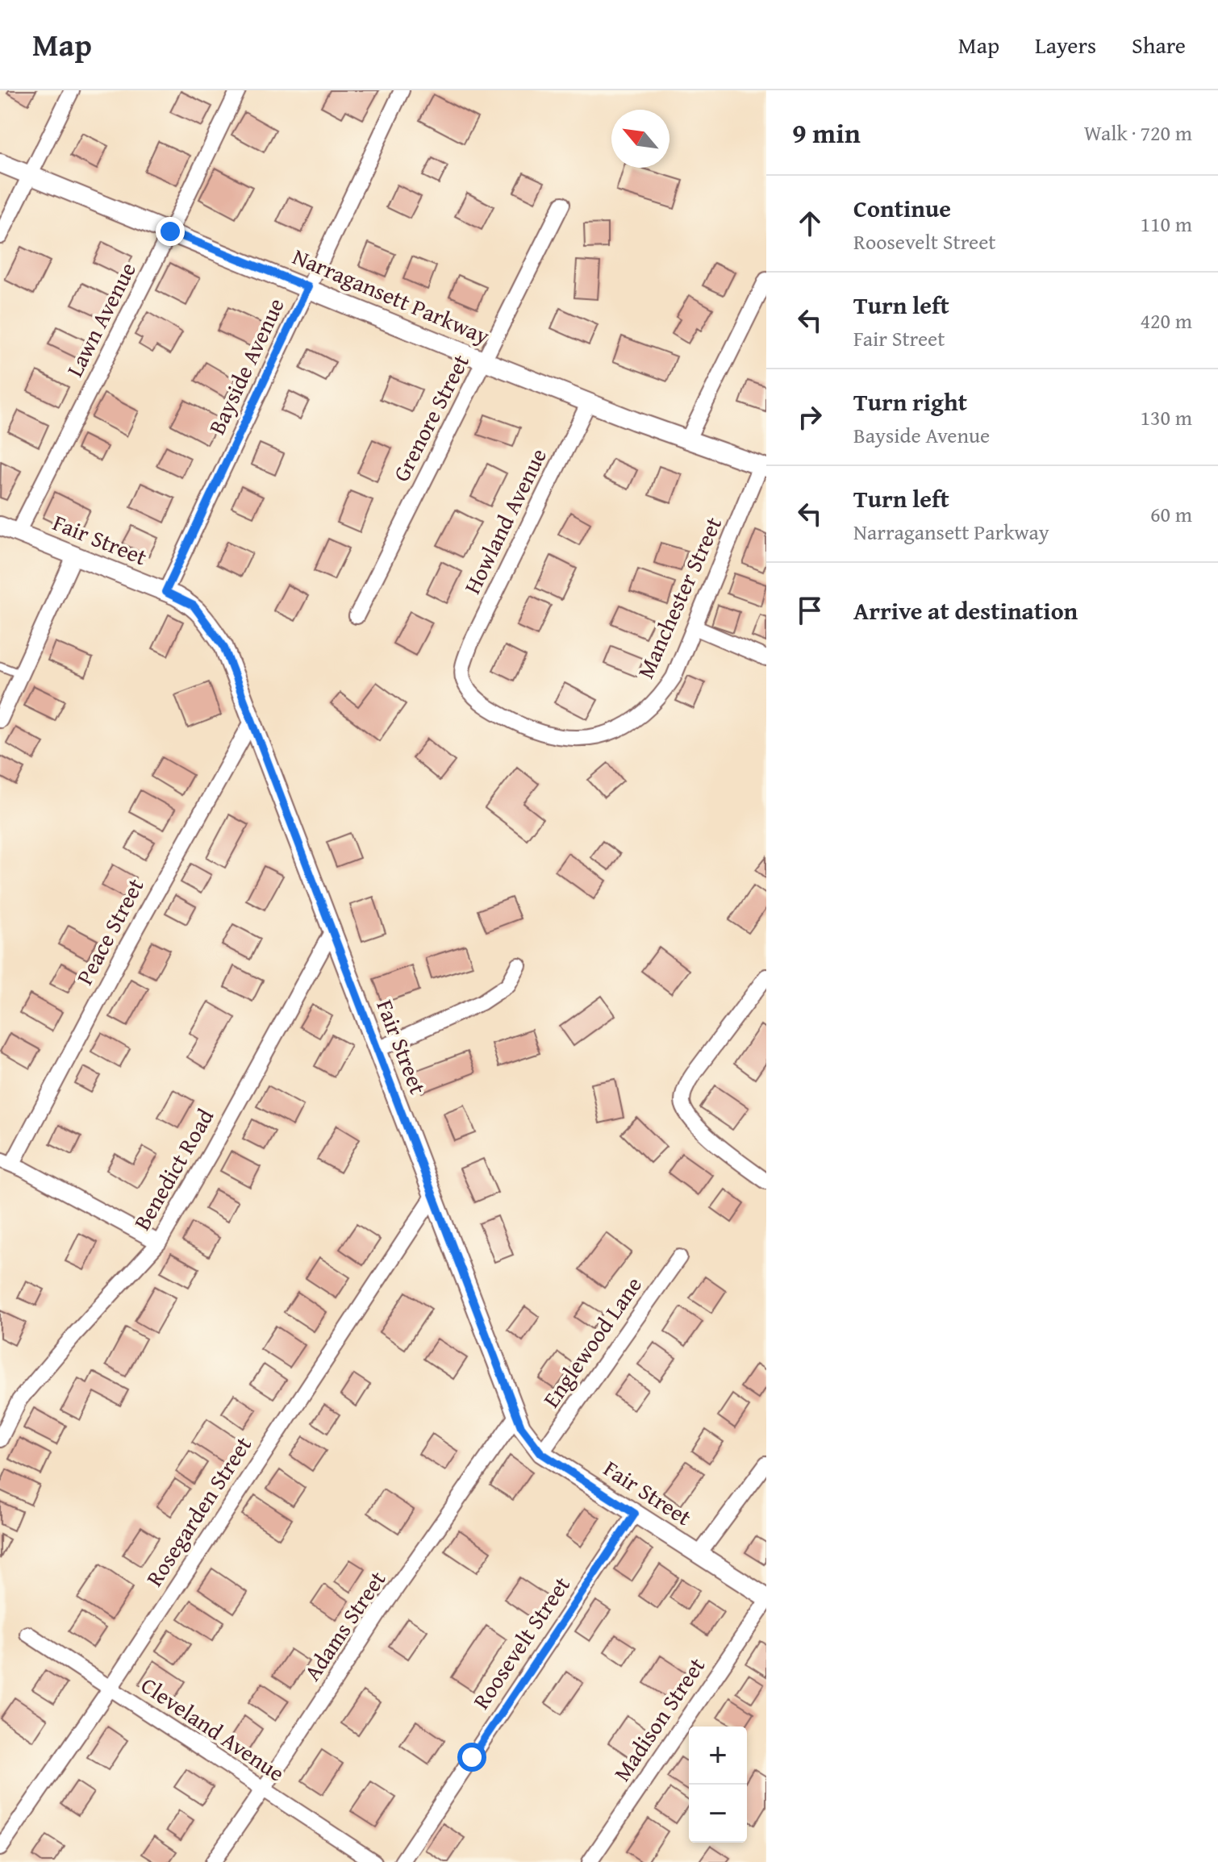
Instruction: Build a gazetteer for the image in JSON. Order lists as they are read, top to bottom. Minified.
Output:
{"streets":{"street":["Narragansett Parkway","Lawn Avenue","Bayside Avenue","Grenore Street","Howland Avenue","Fair Street","Manchester Street","Peace Street","Benedict Road","Englewood Lane","Rosegarden Street","Adams Street","Roosevelt Street","Madison Street","Cleveland Avenue"]},"crossings":[["Narragansett Parkway","Lawn Avenue"],["Narragansett Parkway","Bayside Avenue"],["Narragansett Parkway","Grenore Street"],["Narragansett Parkway","Howland Avenue"],["Narragansett Parkway","Manchester Street"],["Lawn Avenue","Fair Street"],["Bayside Avenue","Fair Street"],["Howland Avenue","Manchester Street"],["Fair Street","Peace Street"],["Fair Street","Benedict Road"],["Fair Street","Englewood Lane"],["Fair Street","Rosegarden Street"],["Fair Street","Adams Street"],["Fair Street","Roosevelt Street"],["Fair Street","Madison Street"],["Rosegarden Street","Cleveland Avenue"],["Adams Street","Cleveland Avenue"]],"north":"top left","page":{"header":"Map","nav":["Map","Layers","Share"],"heading":["9 min","Walk · 720 m"],"list":[["Continue","Roosevelt Street","110 m"],["Turn left","Fair Street","420 m"],["Turn right","Bayside Avenue","130 m"],["Turn left","Narragansett Parkway","60 m"],"Arrive at destination"],"map_buttons":["+","−"]}}
